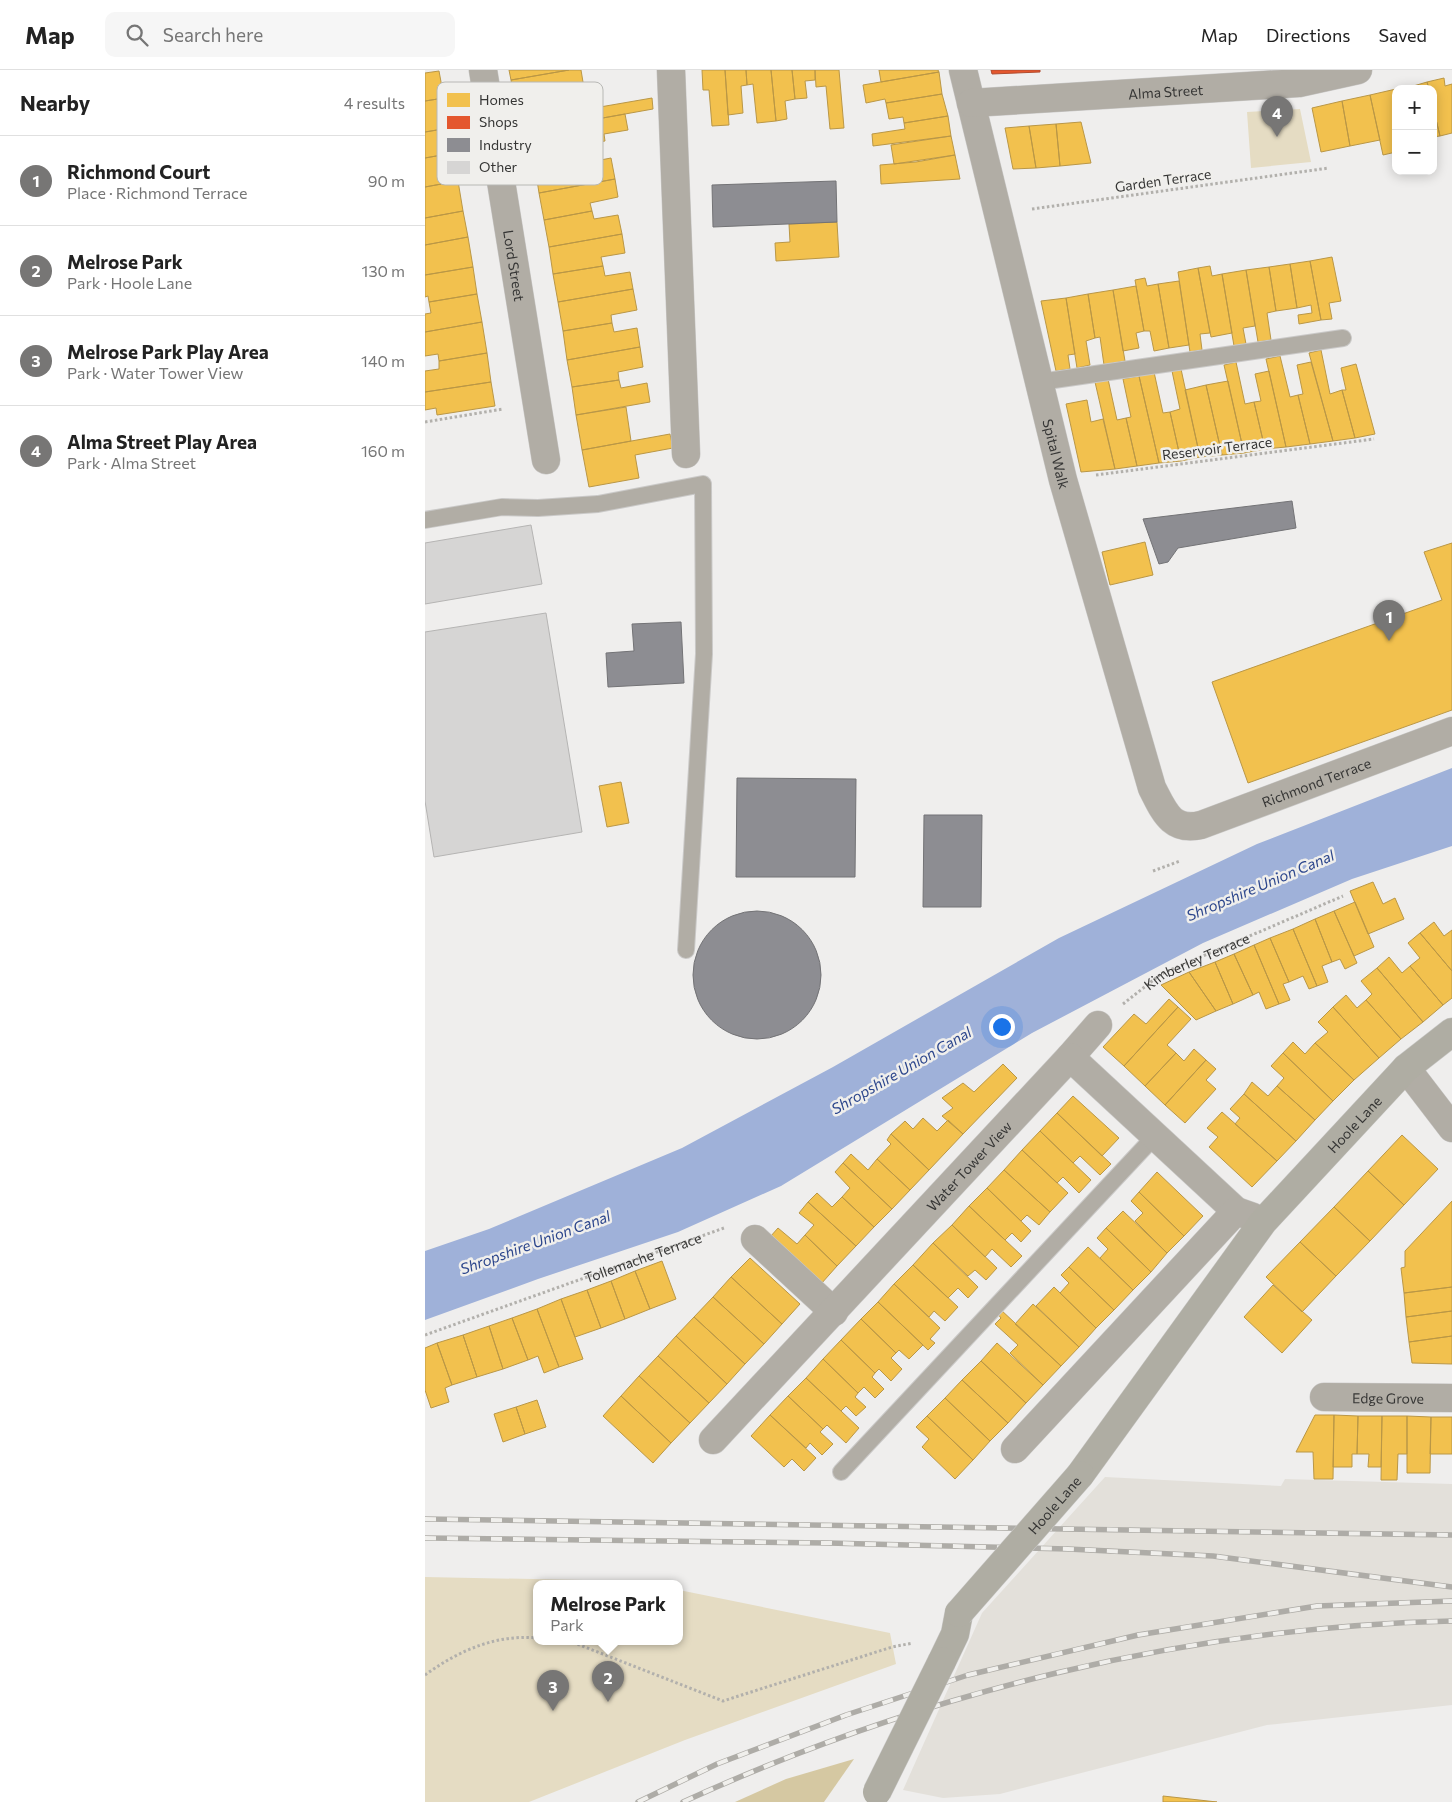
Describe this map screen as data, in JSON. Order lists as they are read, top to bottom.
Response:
{
  "streets": {
    "street": [
      "Alma Street",
      "Lord Street",
      "Spital Walk",
      "Richmond Terrace",
      "Hoole Lane",
      "Water Tower View",
      "Edge Grove"
    ],
    "path": [
      "Garden Terrace",
      "Reservoir Terrace",
      "Kimberley Terrace",
      "Tollemache Terrace"
    ]
  },
  "crossings": [
    ["Alma Street", "Spital Walk"],
    ["Garden Terrace", "Spital Walk"],
    ["Reservoir Terrace", "Spital Walk"],
    ["Spital Walk", "Richmond Terrace"]
  ],
  "water": ["Shropshire Union Canal"],
  "legend": [
    "Homes",
    "Shops",
    "Industry",
    "Other"
  ],
  "page": {
    "header": "Map",
    "search": "Search here",
    "nav": ["Map", "Directions", "Saved"],
    "heading": ["Nearby", "4 results"],
    "map_buttons": ["+", "−"],
    "pins": [
      "4",
      "1",
      "2",
      "3"
    ],
    "list": [
      {
        "mark": "1",
        "name": "Richmond Court",
        "note": "Place · Richmond Terrace",
        "value": "90 m"
      },
      {
        "mark": "2",
        "name": "Melrose Park",
        "note": "Park · Hoole Lane",
        "value": "130 m"
      },
      {
        "mark": "3",
        "name": "Melrose Park Play Area",
        "note": "Park · Water Tower View",
        "value": "140 m"
      },
      {
        "mark": "4",
        "name": "Alma Street Play Area",
        "note": "Park · Alma Street",
        "value": "160 m"
      }
    ],
    "popup": ["Melrose Park", "Park"]
  }
}
